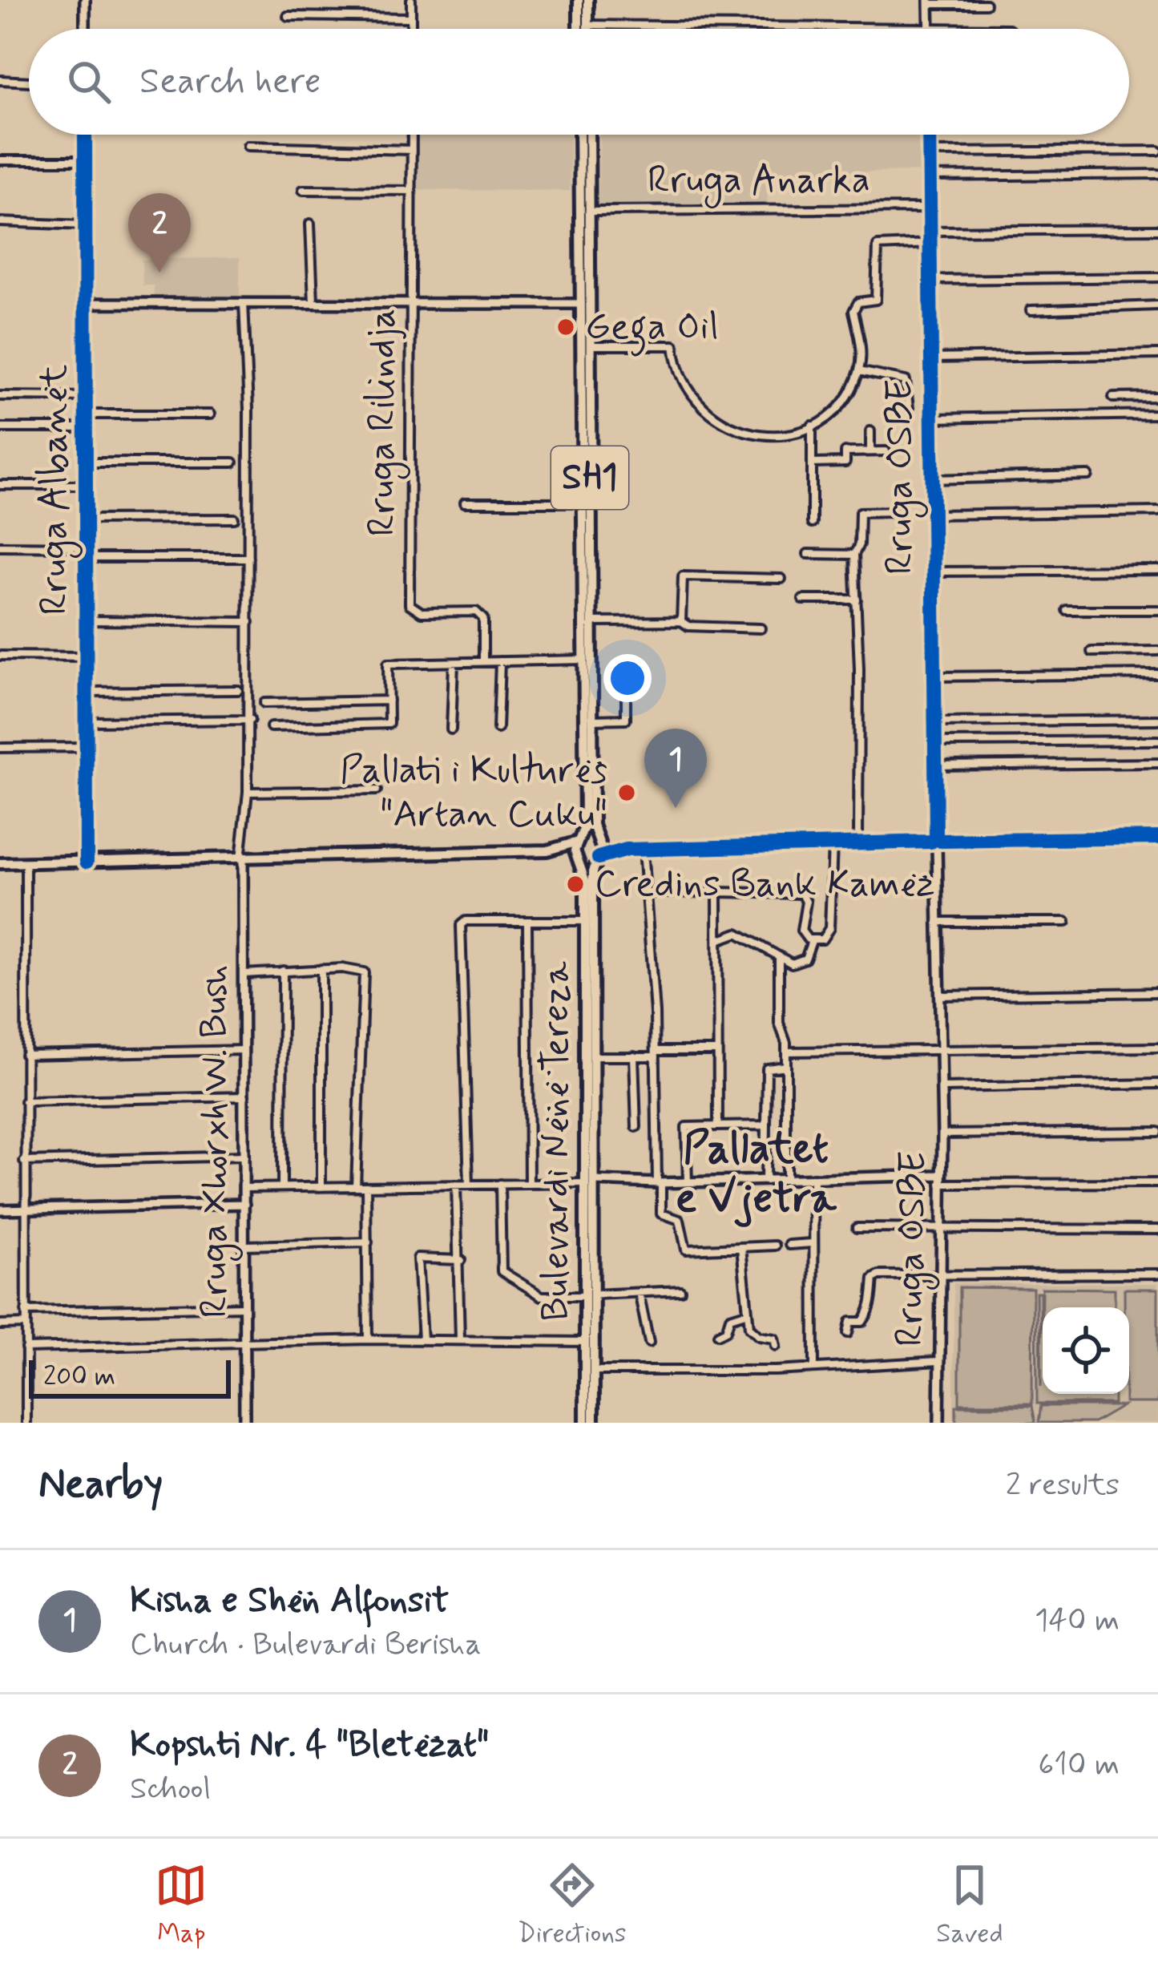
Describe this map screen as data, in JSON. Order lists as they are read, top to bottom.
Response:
{
  "streets": {
    "main road": ["SH1", "Bulevardi Nënë Tereza"],
    "street": [
      "Rruga Anarka",
      "Rruga Rilindja",
      "Rruga OSBE",
      "Rruga Albanët",
      "Rruga Xhorxh W. Bush"
    ]
  },
  "crossings": [
    ["Rruga Anarka", "Rruga OSBE"],
    ["Rruga Anarka", "Bulevardi Nënë Tereza"]
  ],
  "districts": ["Pallatet e Vjetra"],
  "places": ["Gega Oil", "Pallati i Kulturës \"Artan Cuku\"", "Credins Bank Kamëz"],
  "scale_bar": "200 m",
  "page": {
    "search": "Search here",
    "pins": ["2", "1"],
    "scale": "200 m",
    "heading": ["Nearby", "2 results"],
    "list": [
      {
        "mark": "1",
        "name": "Kisha e Shën Alfonsit",
        "note": "Church · Bulevardi Berisha",
        "value": "140 m"
      },
      {
        "mark": "2",
        "name": "Kopshti Nr. 4 \"Bletëzat\"",
        "note": "School",
        "value": "610 m"
      }
    ],
    "nav": ["Map", "Directions", "Saved"]
  }
}
